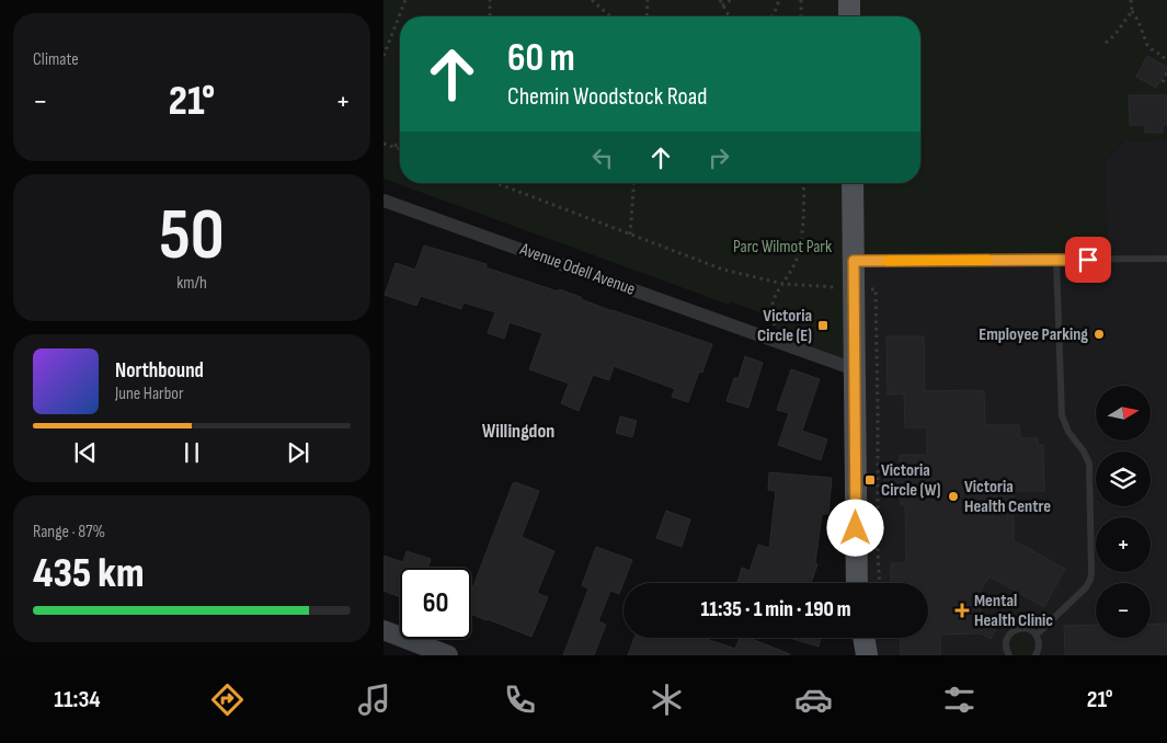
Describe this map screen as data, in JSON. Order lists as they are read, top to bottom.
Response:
{
  "streets": {
    "street": ["Avenue Odell Avenue"]
  },
  "districts": ["Willingdon"],
  "parks": ["Parc Wilmot Park"],
  "places": {
    "transit": ["Victoria Circle (E)", "Victoria Circle (W)"],
    "other": ["Employee Parking", "Victoria Health Centre"],
    "health": ["Mental Health Clinic"]
  },
  "north": "right",
  "page": {
    "tile": [
      "Climate",
      ["50", "km/h"],
      ["Range · 87%", "435 km"]
    ],
    "turn": ["60 m", "Chemin Woodstock Road"],
    "heat": ["−", "21°", "+"],
    "song": ["Northbound", "June Harbor"],
    "map_buttons": ["+", "−"],
    "limit": "60",
    "trip": "11:35 · 1 min · 190 m",
    "tabs": ["11:34", "21°"]
  }
}
